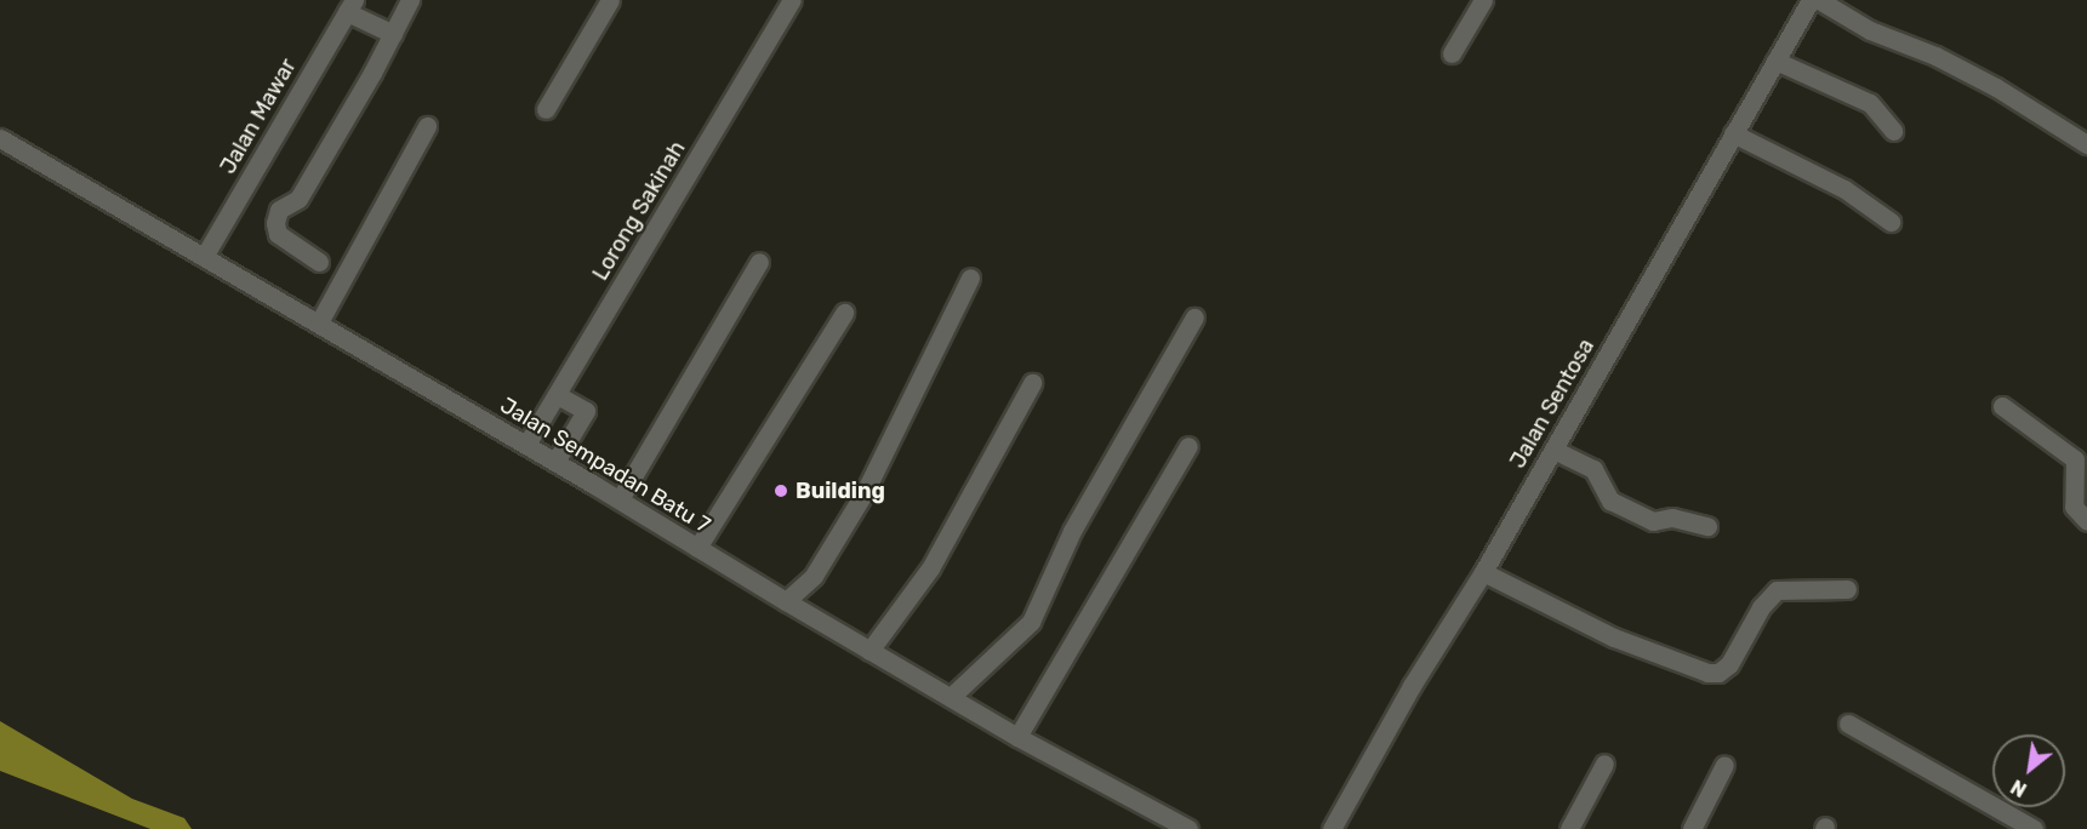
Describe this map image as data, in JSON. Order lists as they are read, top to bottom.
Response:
{
  "streets": {
    "street": [
      "Jalan Mawar",
      "Lorong Sakinah",
      "Jalan Sentosa",
      "Jalan Sempadan Batu 7"
    ]
  },
  "crossings": [
    ["Jalan Mawar", "Jalan Sempadan Batu 7"],
    ["Lorong Sakinah", "Jalan Sempadan Batu 7"]
  ],
  "places": ["Building"],
  "north": "bottom left"
}
